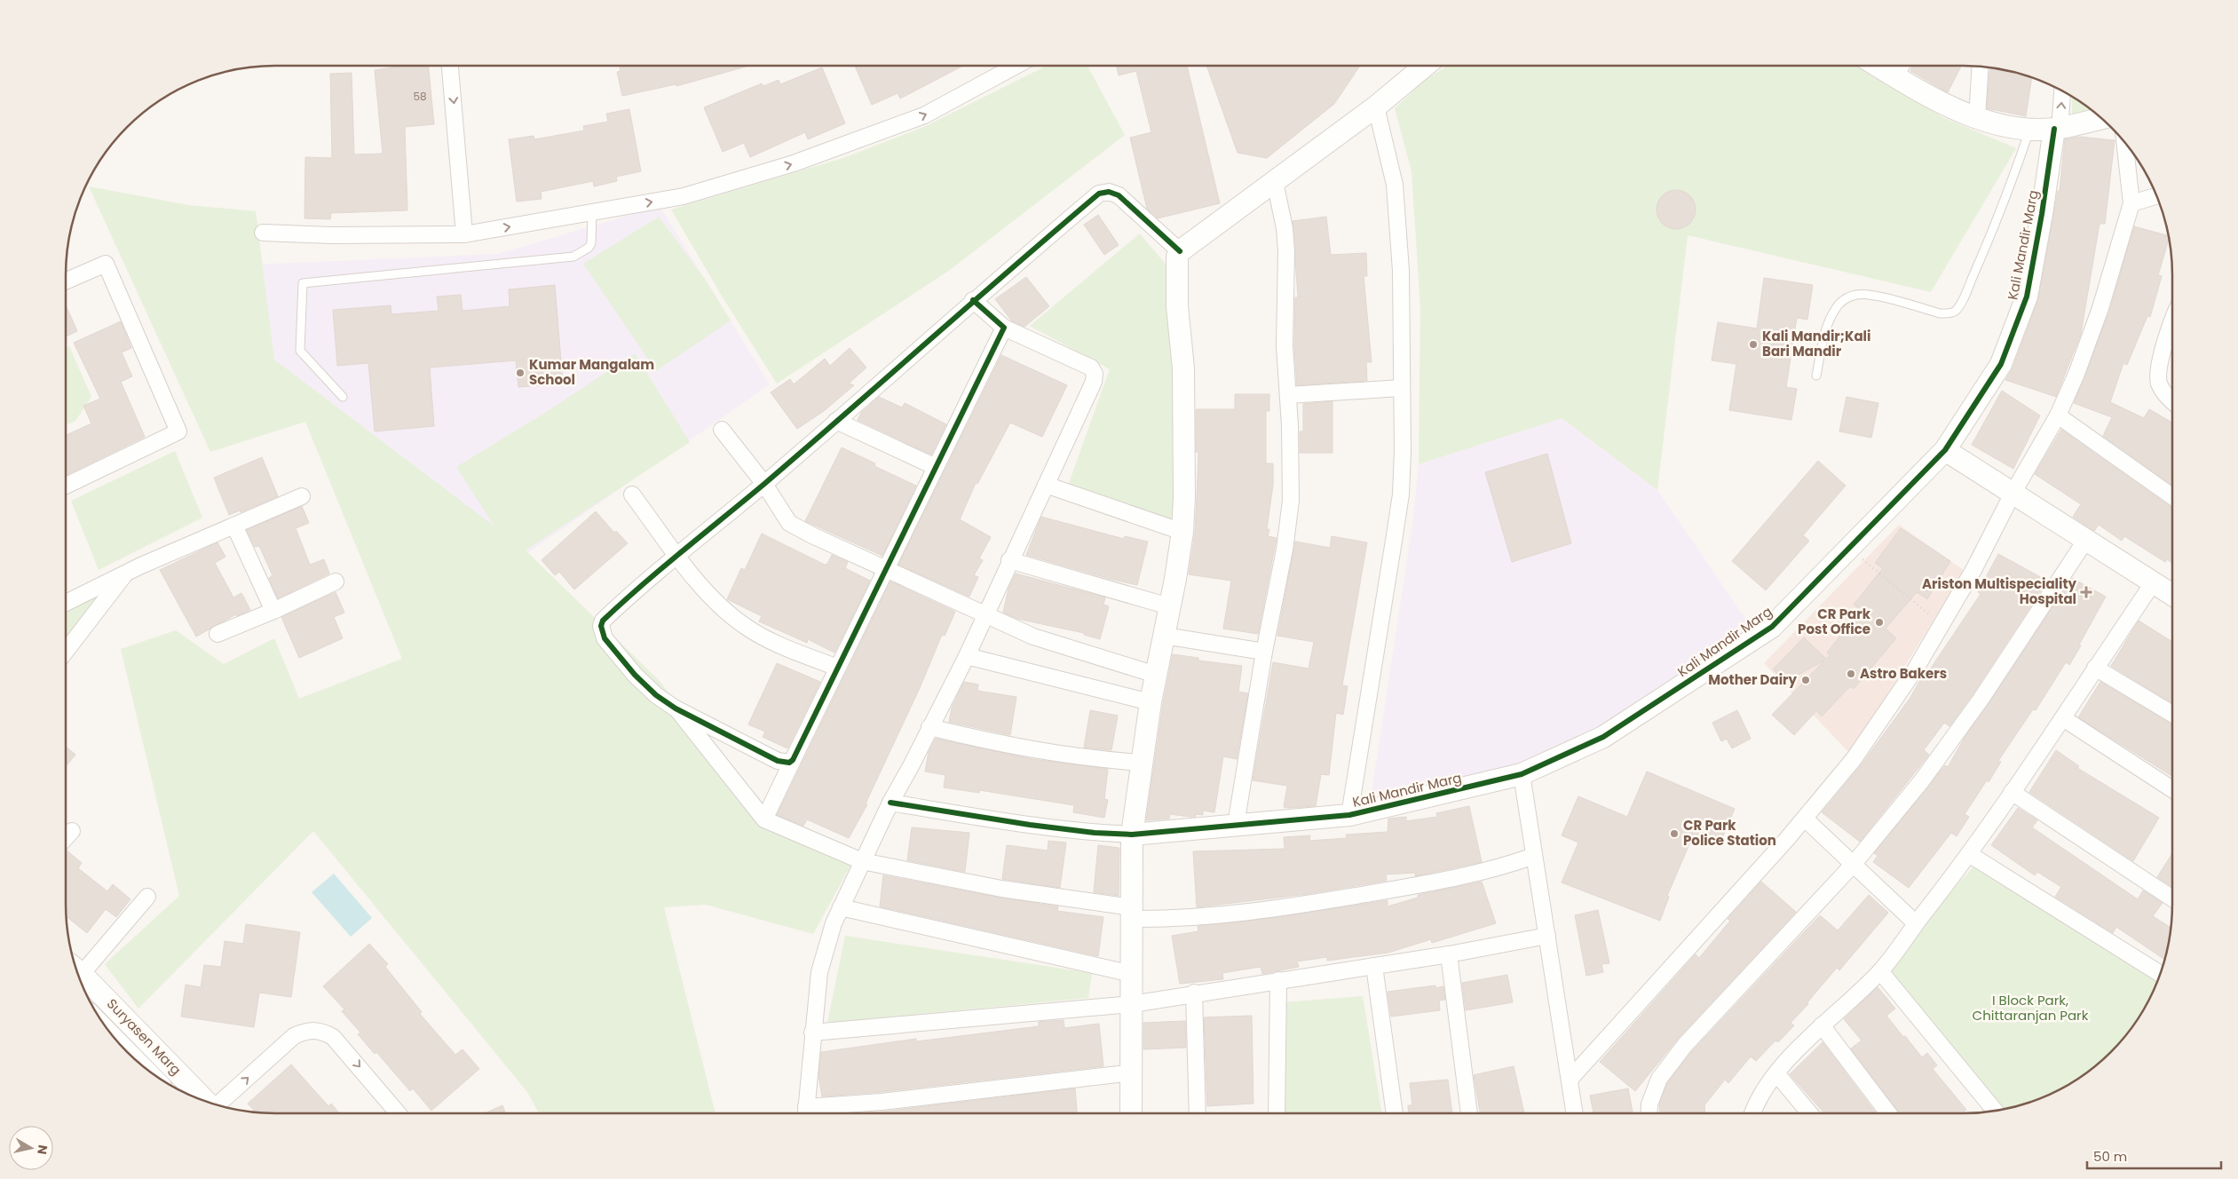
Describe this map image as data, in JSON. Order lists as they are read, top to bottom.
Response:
{
  "streets": {
    "street": ["Kali Mandir Marg", "Suryasen Marg"]
  },
  "parks": ["I Block Park, Chittaranjan Park"],
  "places": {
    "other": [
      "Kali Mandir;Kali Bari Mandir",
      "Kumar Mangalam School",
      "CR Park Post Office",
      "Astro Bakers",
      "Mother Dairy",
      "CR Park Police Station"
    ],
    "health": ["Ariston Multispeciality Hospital"]
  },
  "house_numbers": ["58"],
  "scale_bar": "50 m",
  "north": "right"
}
